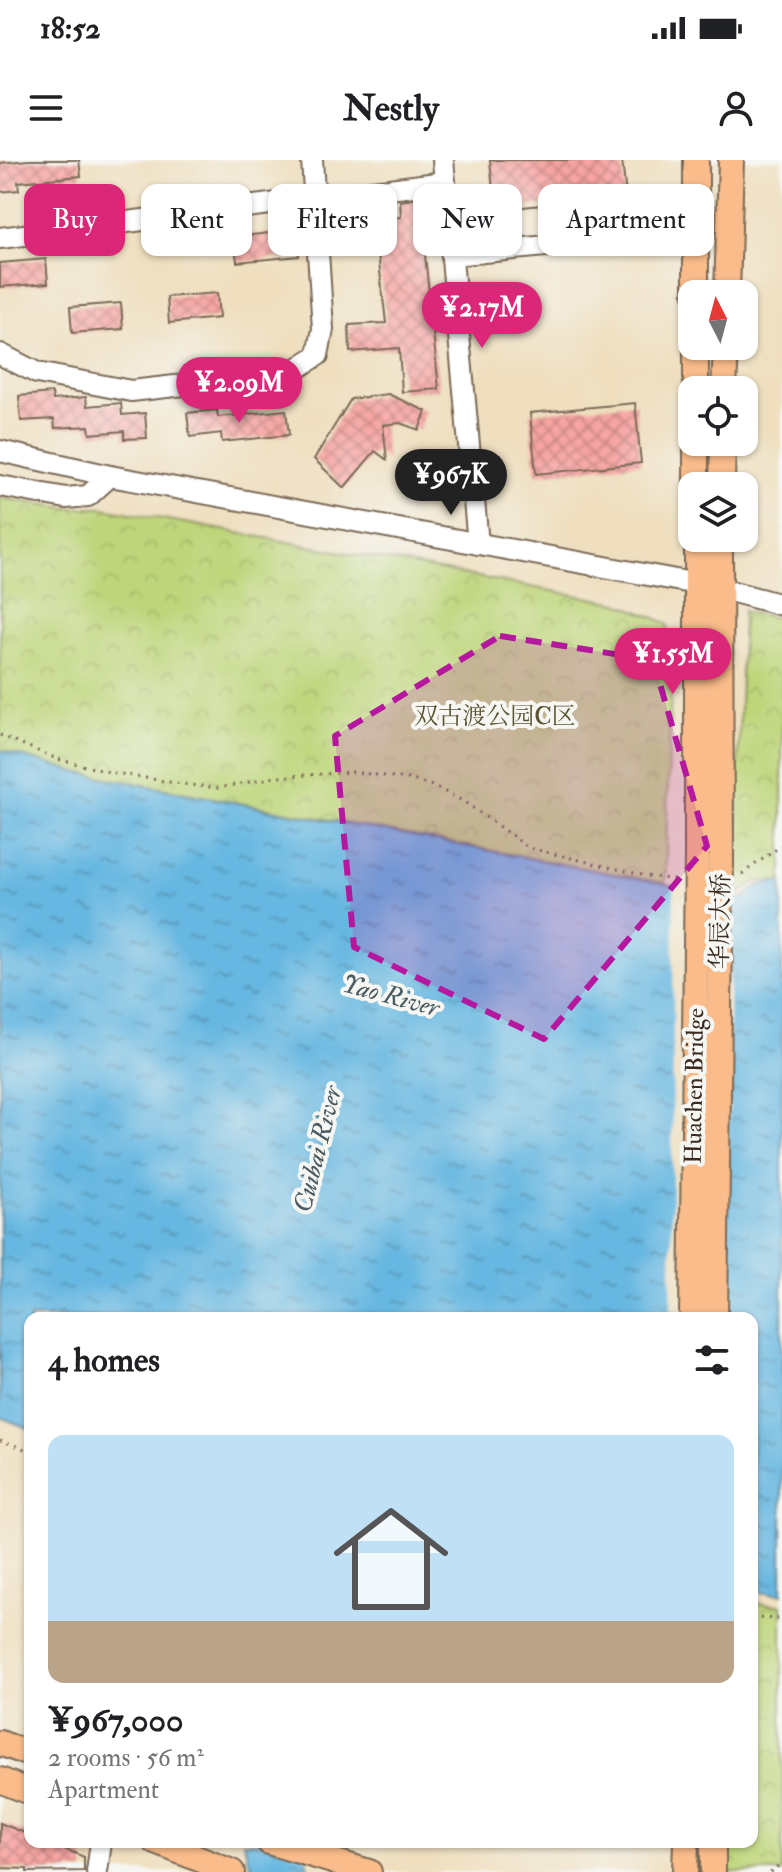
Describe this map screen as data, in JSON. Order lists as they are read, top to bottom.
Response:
{
  "streets": {
    "main road": ["华辰大桥", "Huachen Bridge"]
  },
  "crossings": [
    ["华辰大桥", "Huachen Bridge"]
  ],
  "water": ["Yao River", "Cuibai River"],
  "parks": ["双古渡公园C区"],
  "north": "top",
  "page": {
    "status": "18:52",
    "header": "Nestly",
    "chip": [
      "Buy",
      "Rent",
      "Filters",
      "New",
      "Apartment"
    ],
    "price": [
      "¥2.17M",
      "¥2.09M",
      "¥967K",
      "¥1.55M"
    ],
    "heading": "4 homes",
    "list": [
      {
        "name": "¥967,000",
        "note": "2 rooms · 56 m² · Apartment"
      }
    ]
  }
}
